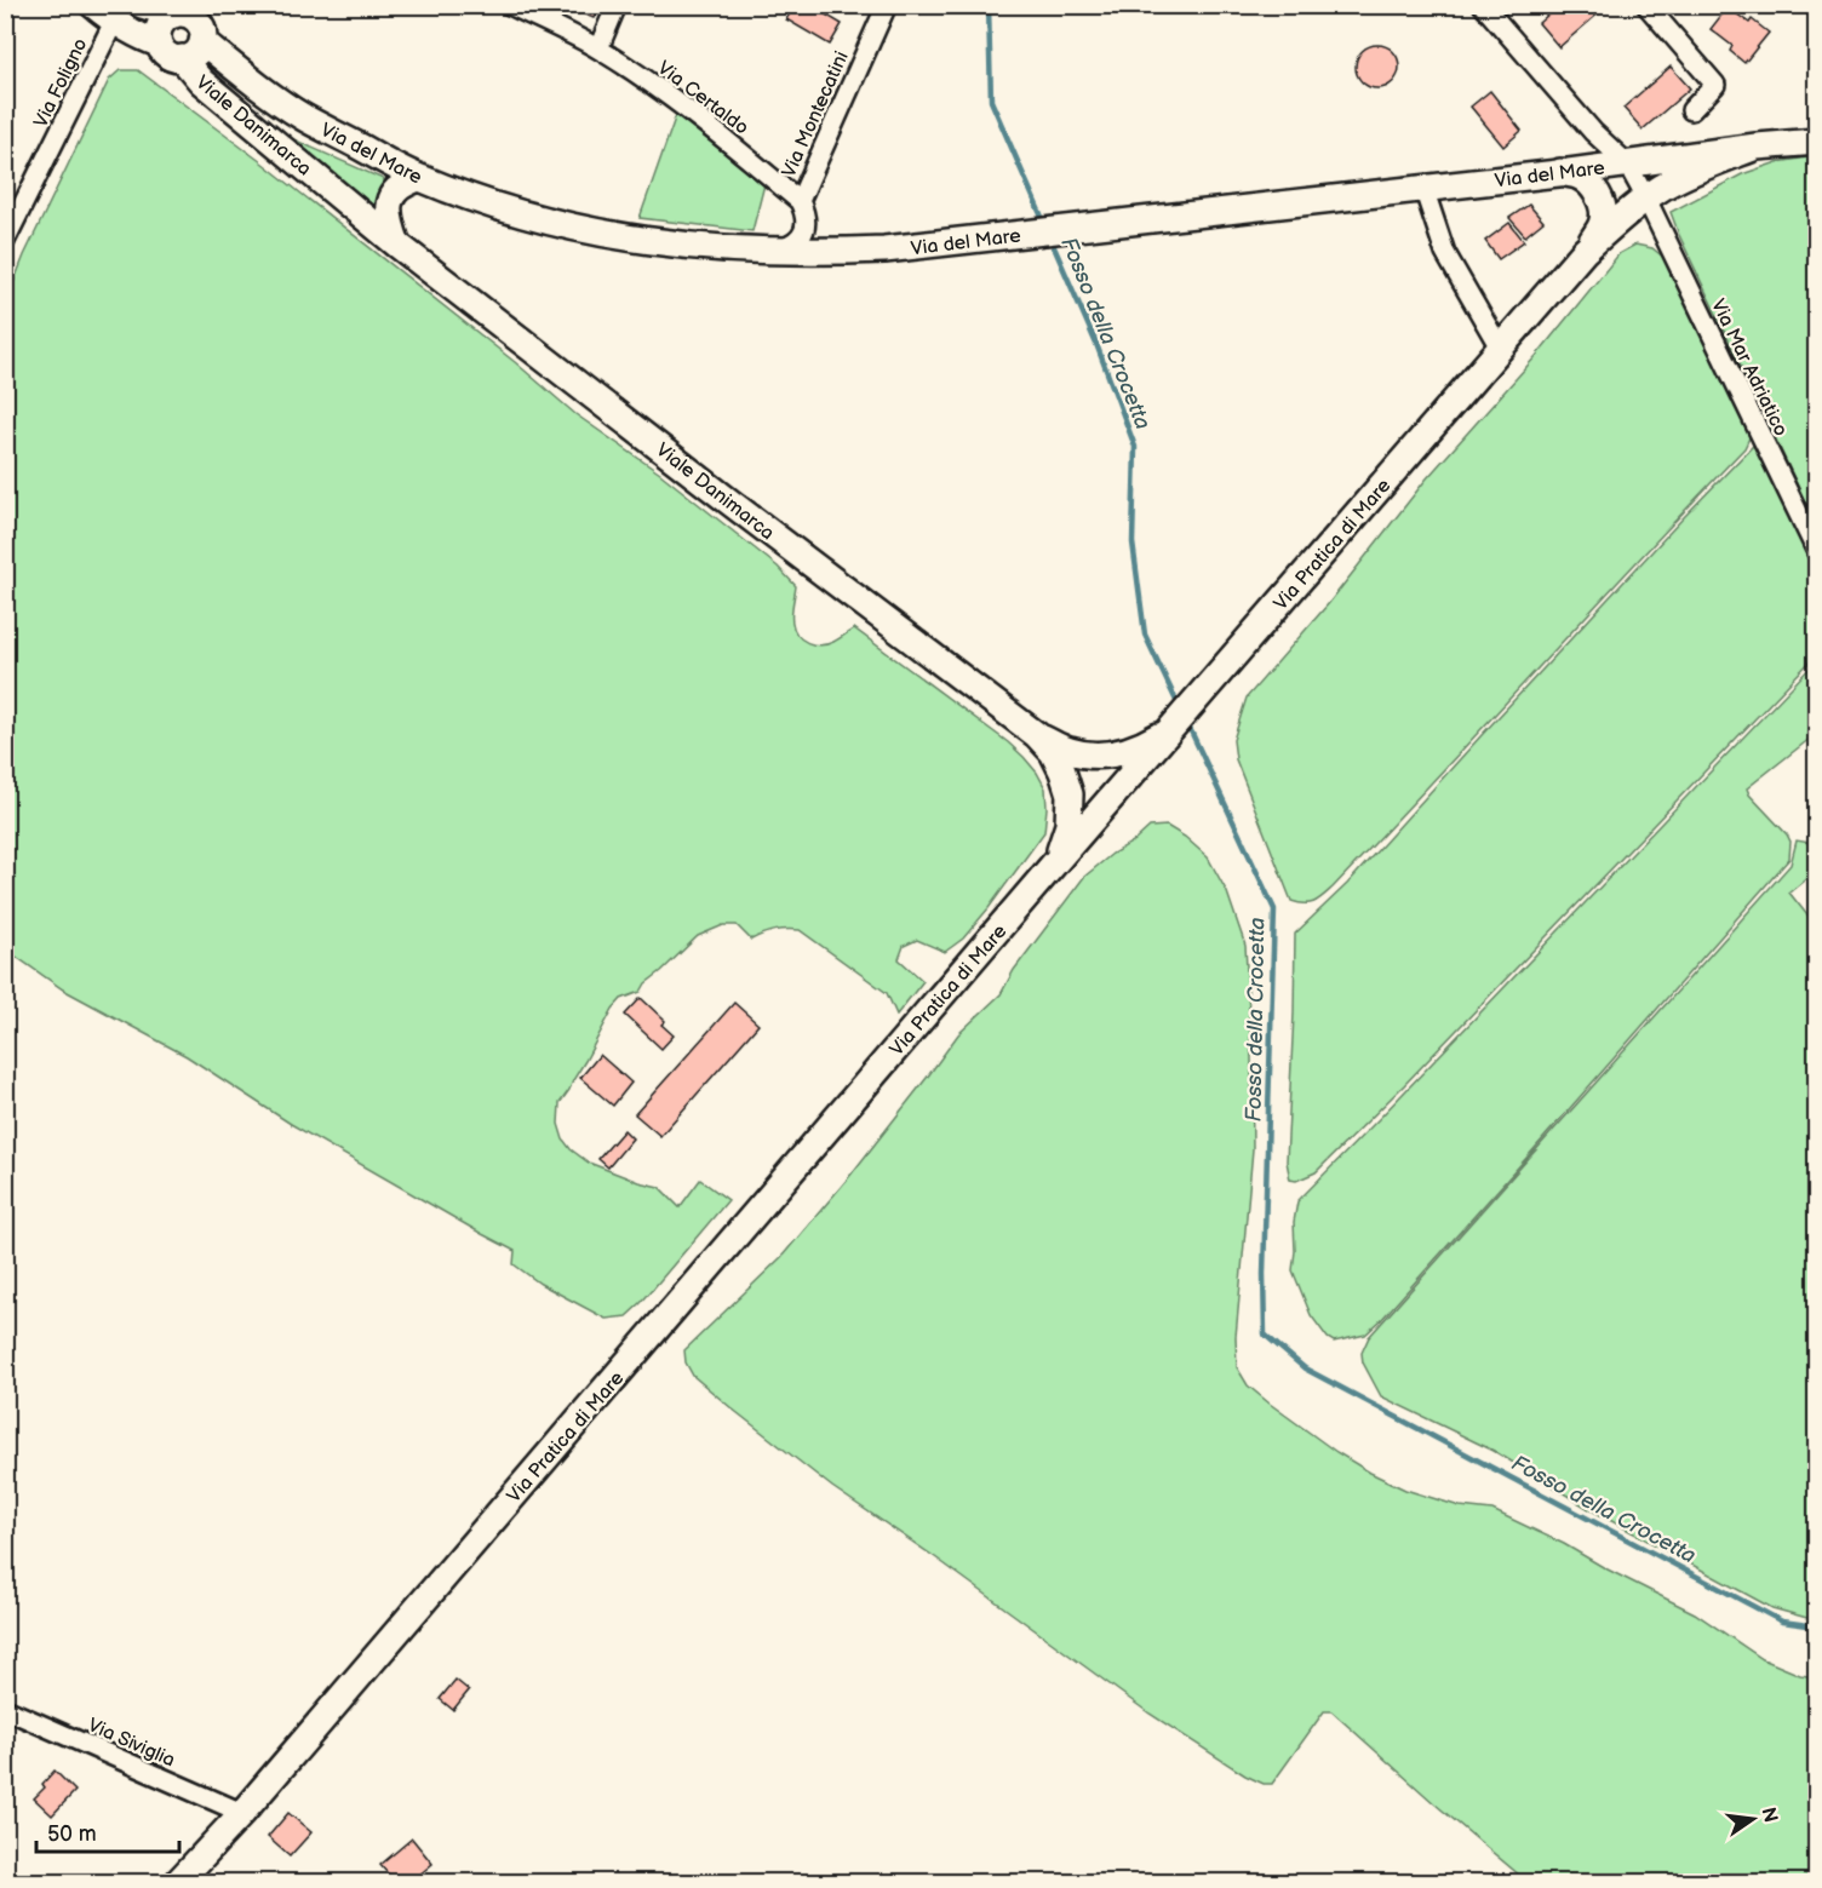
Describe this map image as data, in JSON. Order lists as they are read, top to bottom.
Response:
{
  "streets": {
    "main road": ["Viale Danimarca", "Via del Mare", "Via Pratica di Mare"],
    "street": [
      "Via Foligno",
      "Via Certaldo",
      "Via Montecatini",
      "Via Mar Adriatico",
      "Via Siviglia"
    ]
  },
  "crossings": [
    ["Via Certaldo", "Via Montecatini"],
    ["Viale Danimarca", "Via del Mare"],
    ["Viale Danimarca", "Via Pratica di Mare"],
    ["Via del Mare", "Via Mar Adriatico"],
    ["Via del Mare", "Via Pratica di Mare"],
    ["Via Mar Adriatico", "Via Pratica di Mare"],
    ["Via Pratica di Mare", "Via Siviglia"]
  ],
  "water": ["Fosso della Crocetta"],
  "scale_bar": "50 m",
  "north": "right"
}
